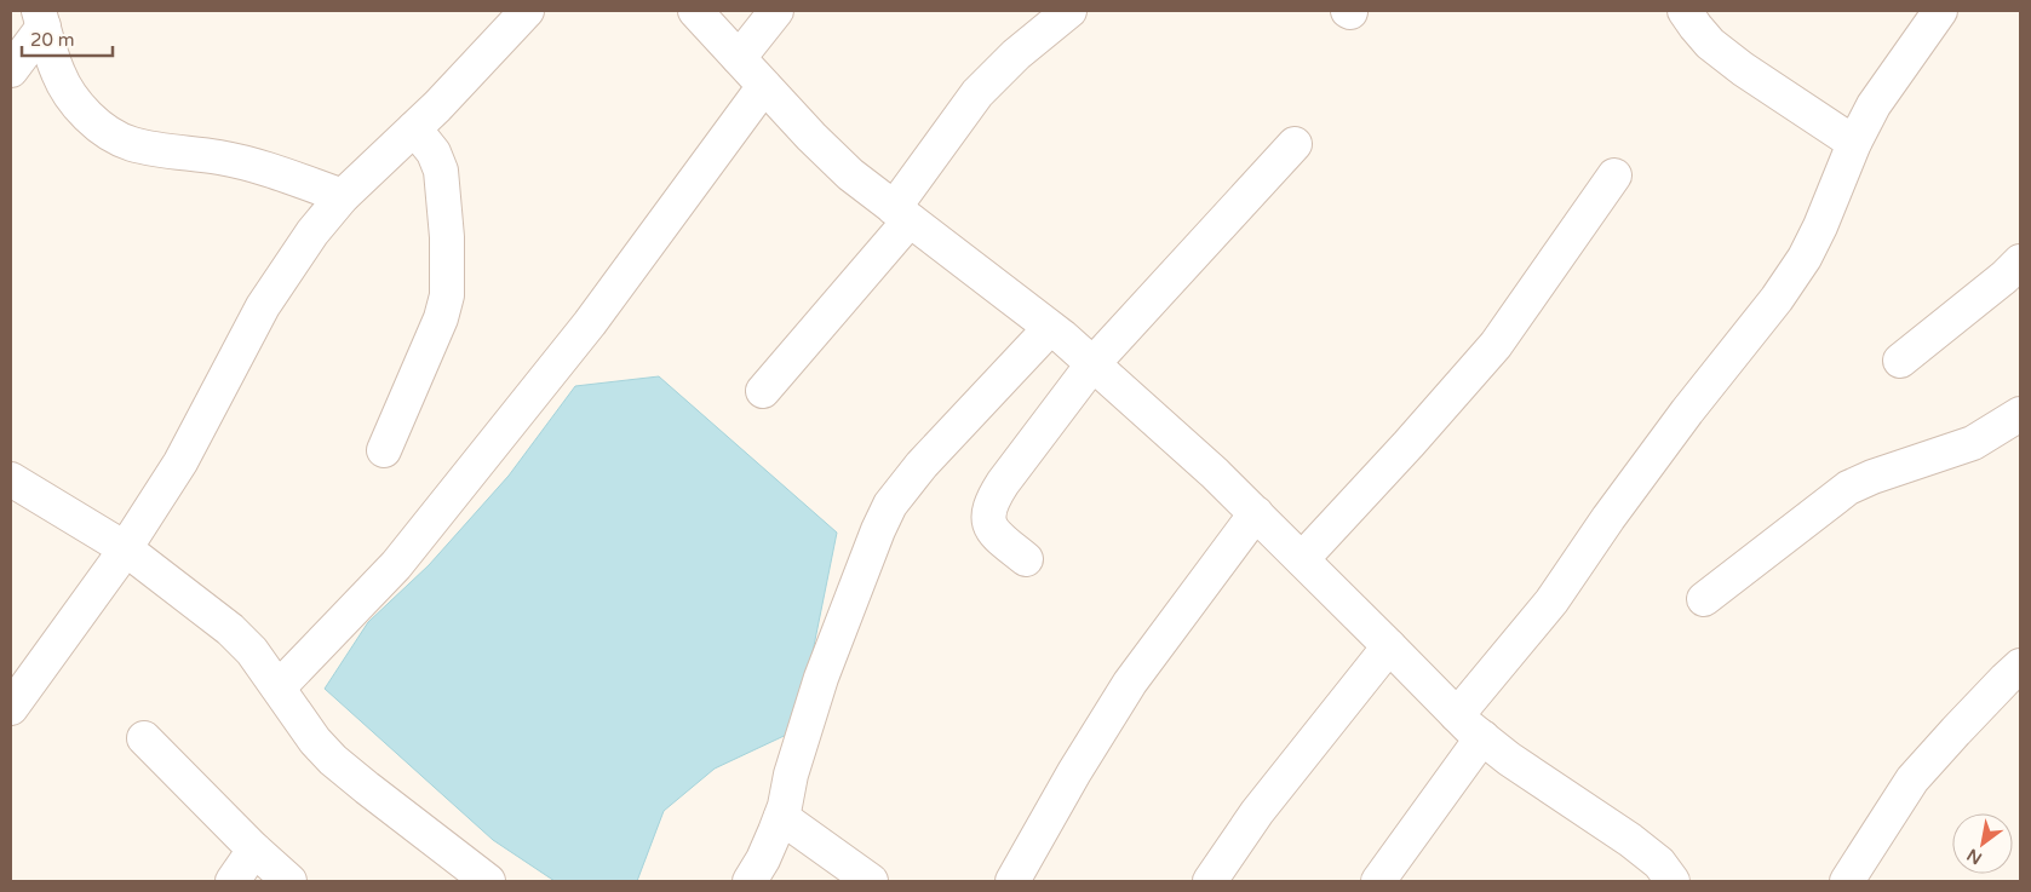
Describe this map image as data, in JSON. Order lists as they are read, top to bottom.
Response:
{
  "scale_bar": "20 m",
  "north": "bottom left"
}
